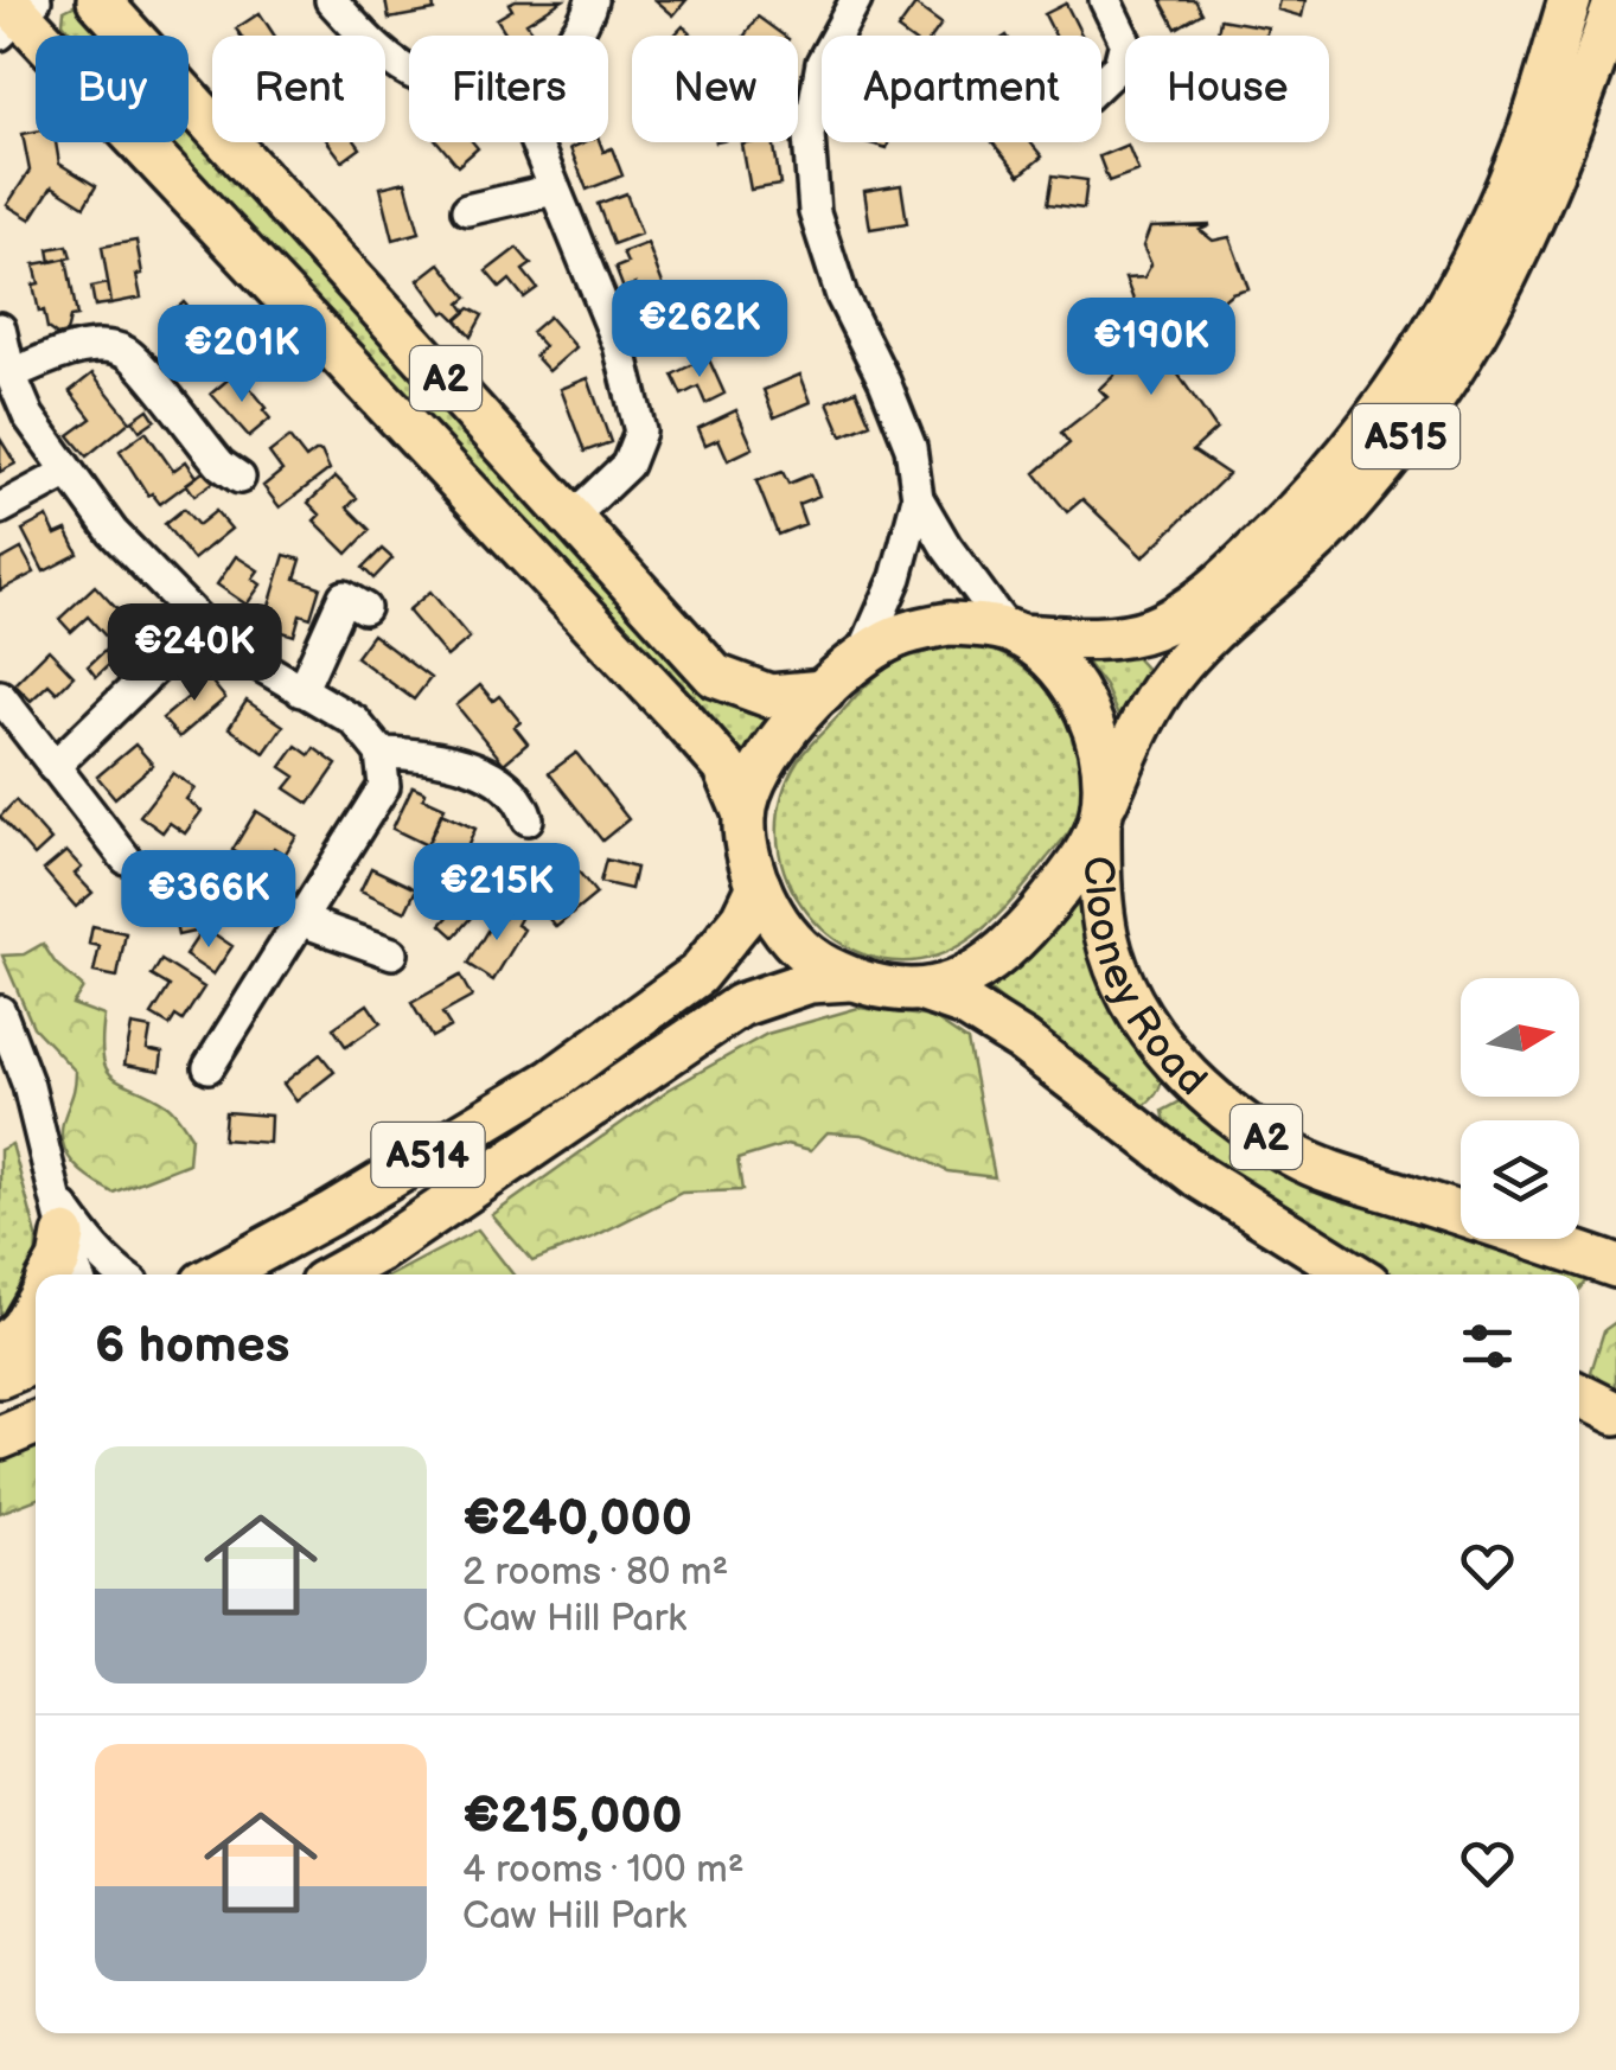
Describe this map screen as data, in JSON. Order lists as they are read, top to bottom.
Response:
{
  "streets": {
    "highway": [
      "A2",
      "A515",
      "Clooney Road",
      "A514"
    ]
  },
  "crossings": [
    ["A2", "A515"],
    ["A2", "Clooney Road"],
    ["A2", "A514"],
    ["A515", "Clooney Road"],
    ["A515", "A514"],
    ["Clooney Road", "A514"]
  ],
  "north": "right",
  "page": {
    "chip": [
      "Buy",
      "Rent",
      "Filters",
      "New",
      "Apartment",
      "House"
    ],
    "price": [
      "€262K",
      "€190K",
      "€201K",
      "€240K",
      "€215K",
      "€366K"
    ],
    "heading": "6 homes",
    "list": [
      {
        "name": "€240,000",
        "note": "2 rooms · 80 m² · Caw Hill Park"
      },
      {
        "name": "€215,000",
        "note": "4 rooms · 100 m² · Caw Hill Park"
      }
    ]
  }
}
